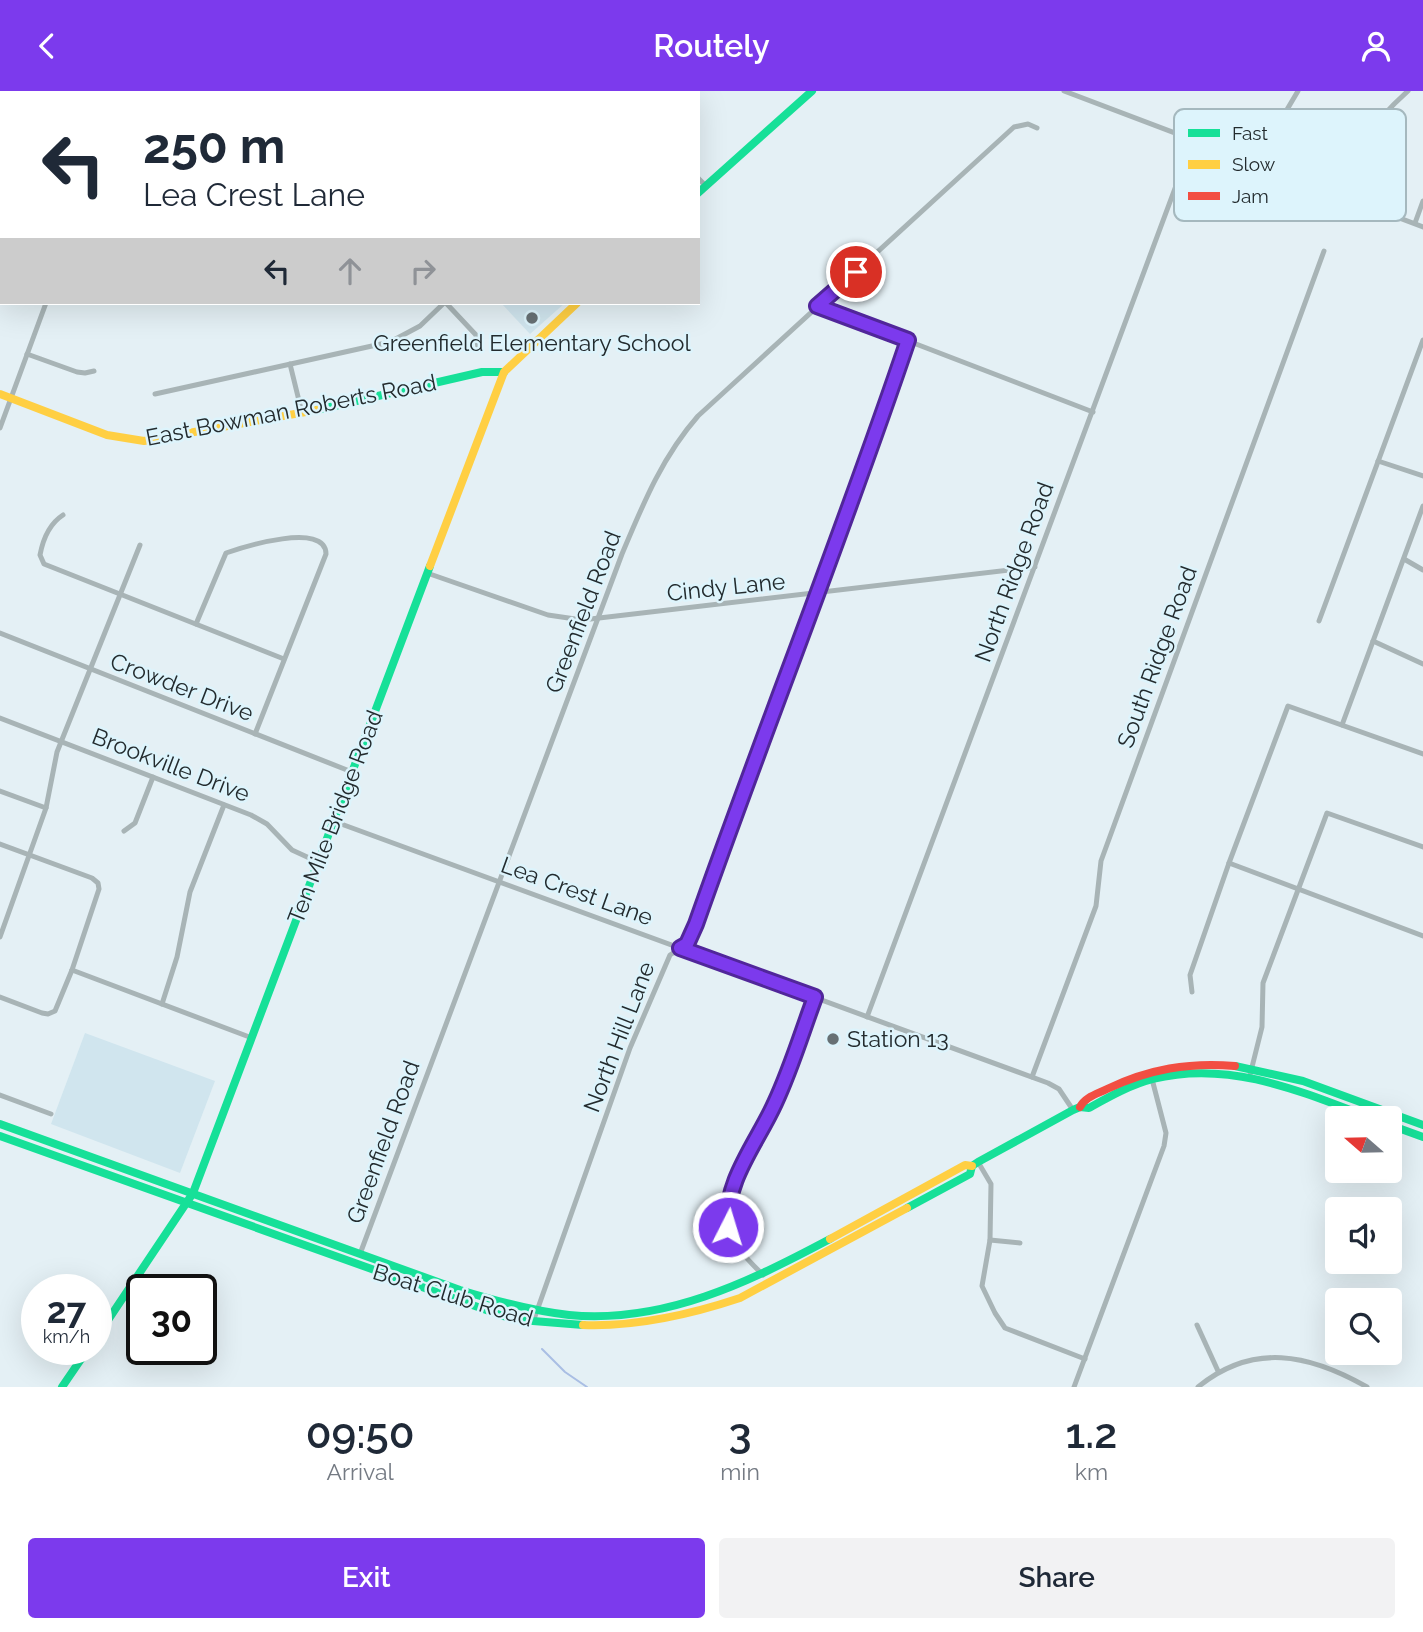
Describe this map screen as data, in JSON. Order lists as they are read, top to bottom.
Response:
{
  "streets": {
    "main road": ["East Bowman Roberts Road", "Ten Mile Bridge Road", "Boat Club Road"],
    "street": [
      "North Ridge Road",
      "Cindy Lane",
      "Greenfield Road",
      "South Ridge Road",
      "Crowder Drive",
      "Brookville Drive",
      "Lea Crest Lane",
      "North Hill Lane"
    ]
  },
  "crossings": [
    ["East Bowman Roberts Road", "Ten Mile Bridge Road"],
    ["North Ridge Road", "Cindy Lane"],
    ["North Ridge Road", "Lea Crest Lane"],
    ["Cindy Lane", "Greenfield Road"],
    ["Cindy Lane", "Ten Mile Bridge Road"],
    ["Cindy Lane", "North Hill Lane"],
    ["Greenfield Road", "Lea Crest Lane"],
    ["Greenfield Road", "Boat Club Road"],
    ["South Ridge Road", "Lea Crest Lane"],
    ["Crowder Drive", "Ten Mile Bridge Road"],
    ["Brookville Drive", "Ten Mile Bridge Road"],
    ["Ten Mile Bridge Road", "Lea Crest Lane"],
    ["Ten Mile Bridge Road", "Boat Club Road"],
    ["Lea Crest Lane", "North Hill Lane"],
    ["Lea Crest Lane", "Boat Club Road"],
    ["North Hill Lane", "Boat Club Road"]
  ],
  "places": ["Greenfield Elementary School", "Station 13"],
  "legend": ["Fast", "Slow", "Jam"],
  "north": "left",
  "page": {
    "header": "Routely",
    "turn": ["250 m", "Lea Crest Lane"],
    "speed": "27 km/h",
    "limit": "30",
    "eta": [
      "09:50",
      "Arrival",
      "3",
      "min",
      "1.2",
      "km"
    ],
    "buttons": ["Exit", "Share"]
  }
}
